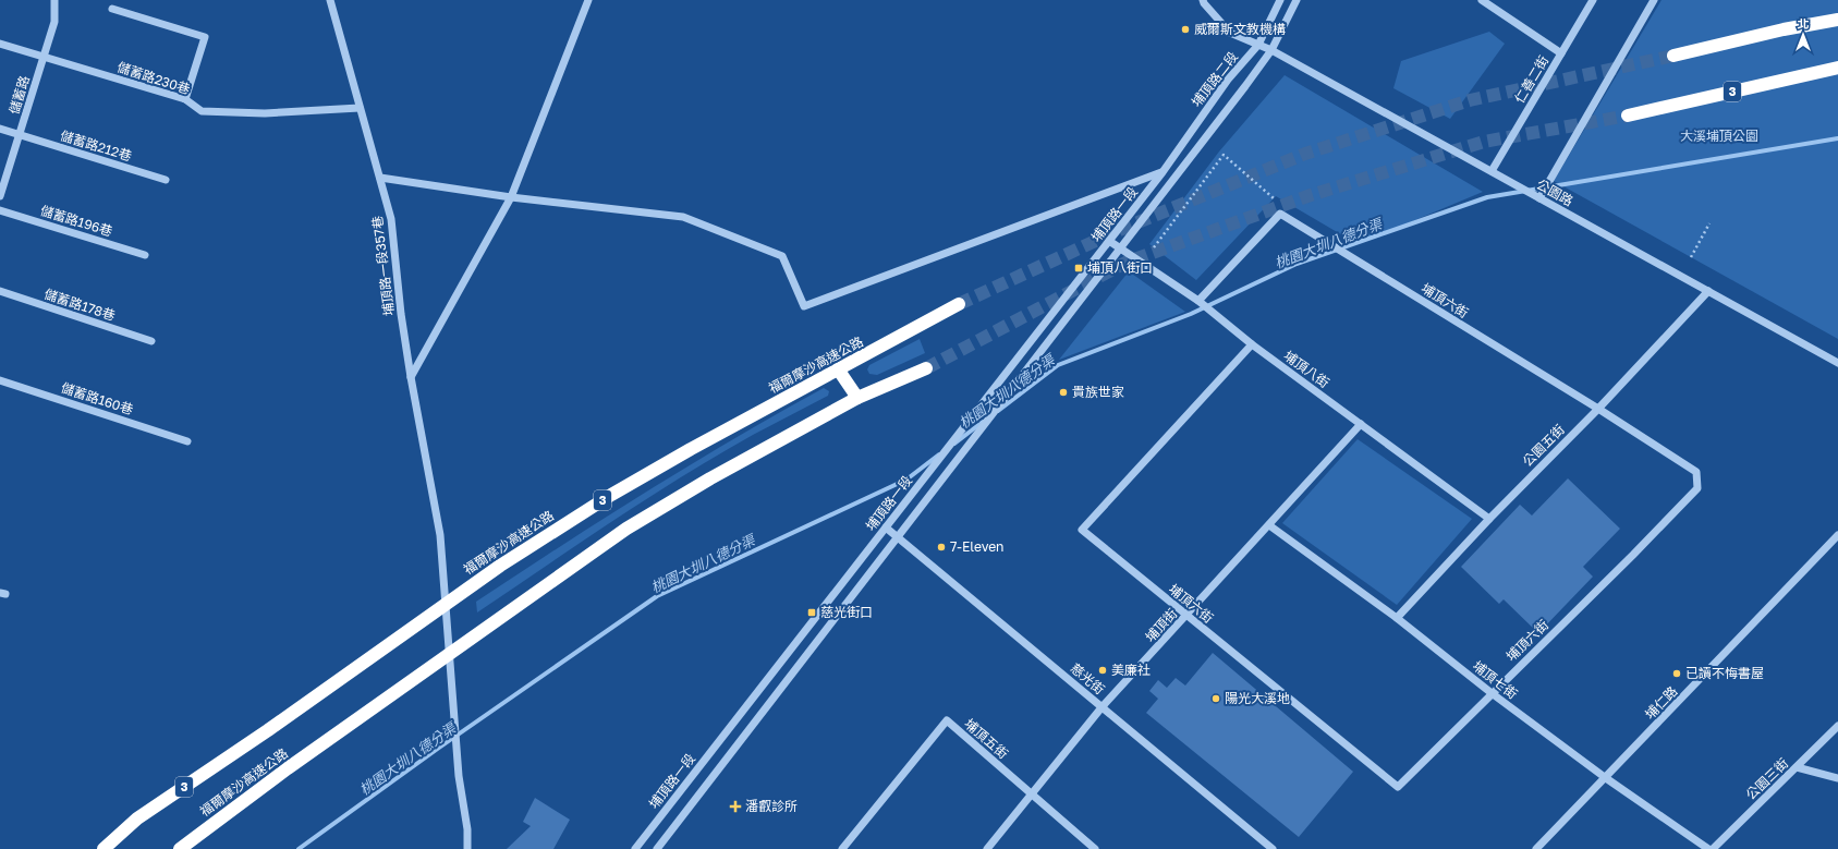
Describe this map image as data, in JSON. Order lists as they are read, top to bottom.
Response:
{
  "streets": {
    "highway": ["3", "福爾摩沙高速公路"],
    "street": [
      "儲蓄路230巷",
      "埔頂路二段",
      "仁善二街",
      "儲蓄路",
      "儲蓄路212巷",
      "公園路",
      "埔頂路一段",
      "儲蓄路196巷",
      "埔頂路一段357巷",
      "埔頂六街",
      "儲蓄路178巷",
      "埔頂八街",
      "儲蓄路160巷",
      "公園五街",
      "埔頂街",
      "慈光街",
      "埔頂七街",
      "埔仁路",
      "埔頂五街",
      "公園三街"
    ]
  },
  "crossings": [
    ["儲蓄路230巷", "儲蓄路"],
    ["儲蓄路230巷", "埔頂路一段357巷"],
    ["埔頂路二段", "公園路"],
    ["埔頂路二段", "埔頂路一段"],
    ["仁善二街", "公園路"],
    ["儲蓄路", "儲蓄路212巷"],
    ["公園路", "埔頂路一段"],
    ["公園路", "公園五街"],
    ["埔頂路一段", "埔頂八街"],
    ["埔頂路一段", "慈光街"],
    ["埔頂六街", "埔頂八街"],
    ["埔頂六街", "公園五街"],
    ["埔頂六街", "埔頂街"],
    ["埔頂六街", "埔頂七街"],
    ["埔頂八街", "公園五街"],
    ["埔頂八街", "埔頂街"],
    ["公園五街", "埔頂七街"],
    ["埔頂街", "慈光街"],
    ["埔頂街", "埔頂七街"],
    ["埔頂街", "埔頂五街"],
    ["埔頂七街", "埔仁路"]
  ],
  "water": ["桃園大圳八德分渠"],
  "parks": ["大溪埔頂公園"],
  "places": {
    "other": [
      "威爾斯文教機構",
      "貴族世家",
      "7-Eleven",
      "美廉社",
      "已讀不悔書屋",
      "陽光大溪地"
    ],
    "transit": ["埔頂八街口", "慈光街口"],
    "health": ["潘叡診所"]
  },
  "north": "top"
}
